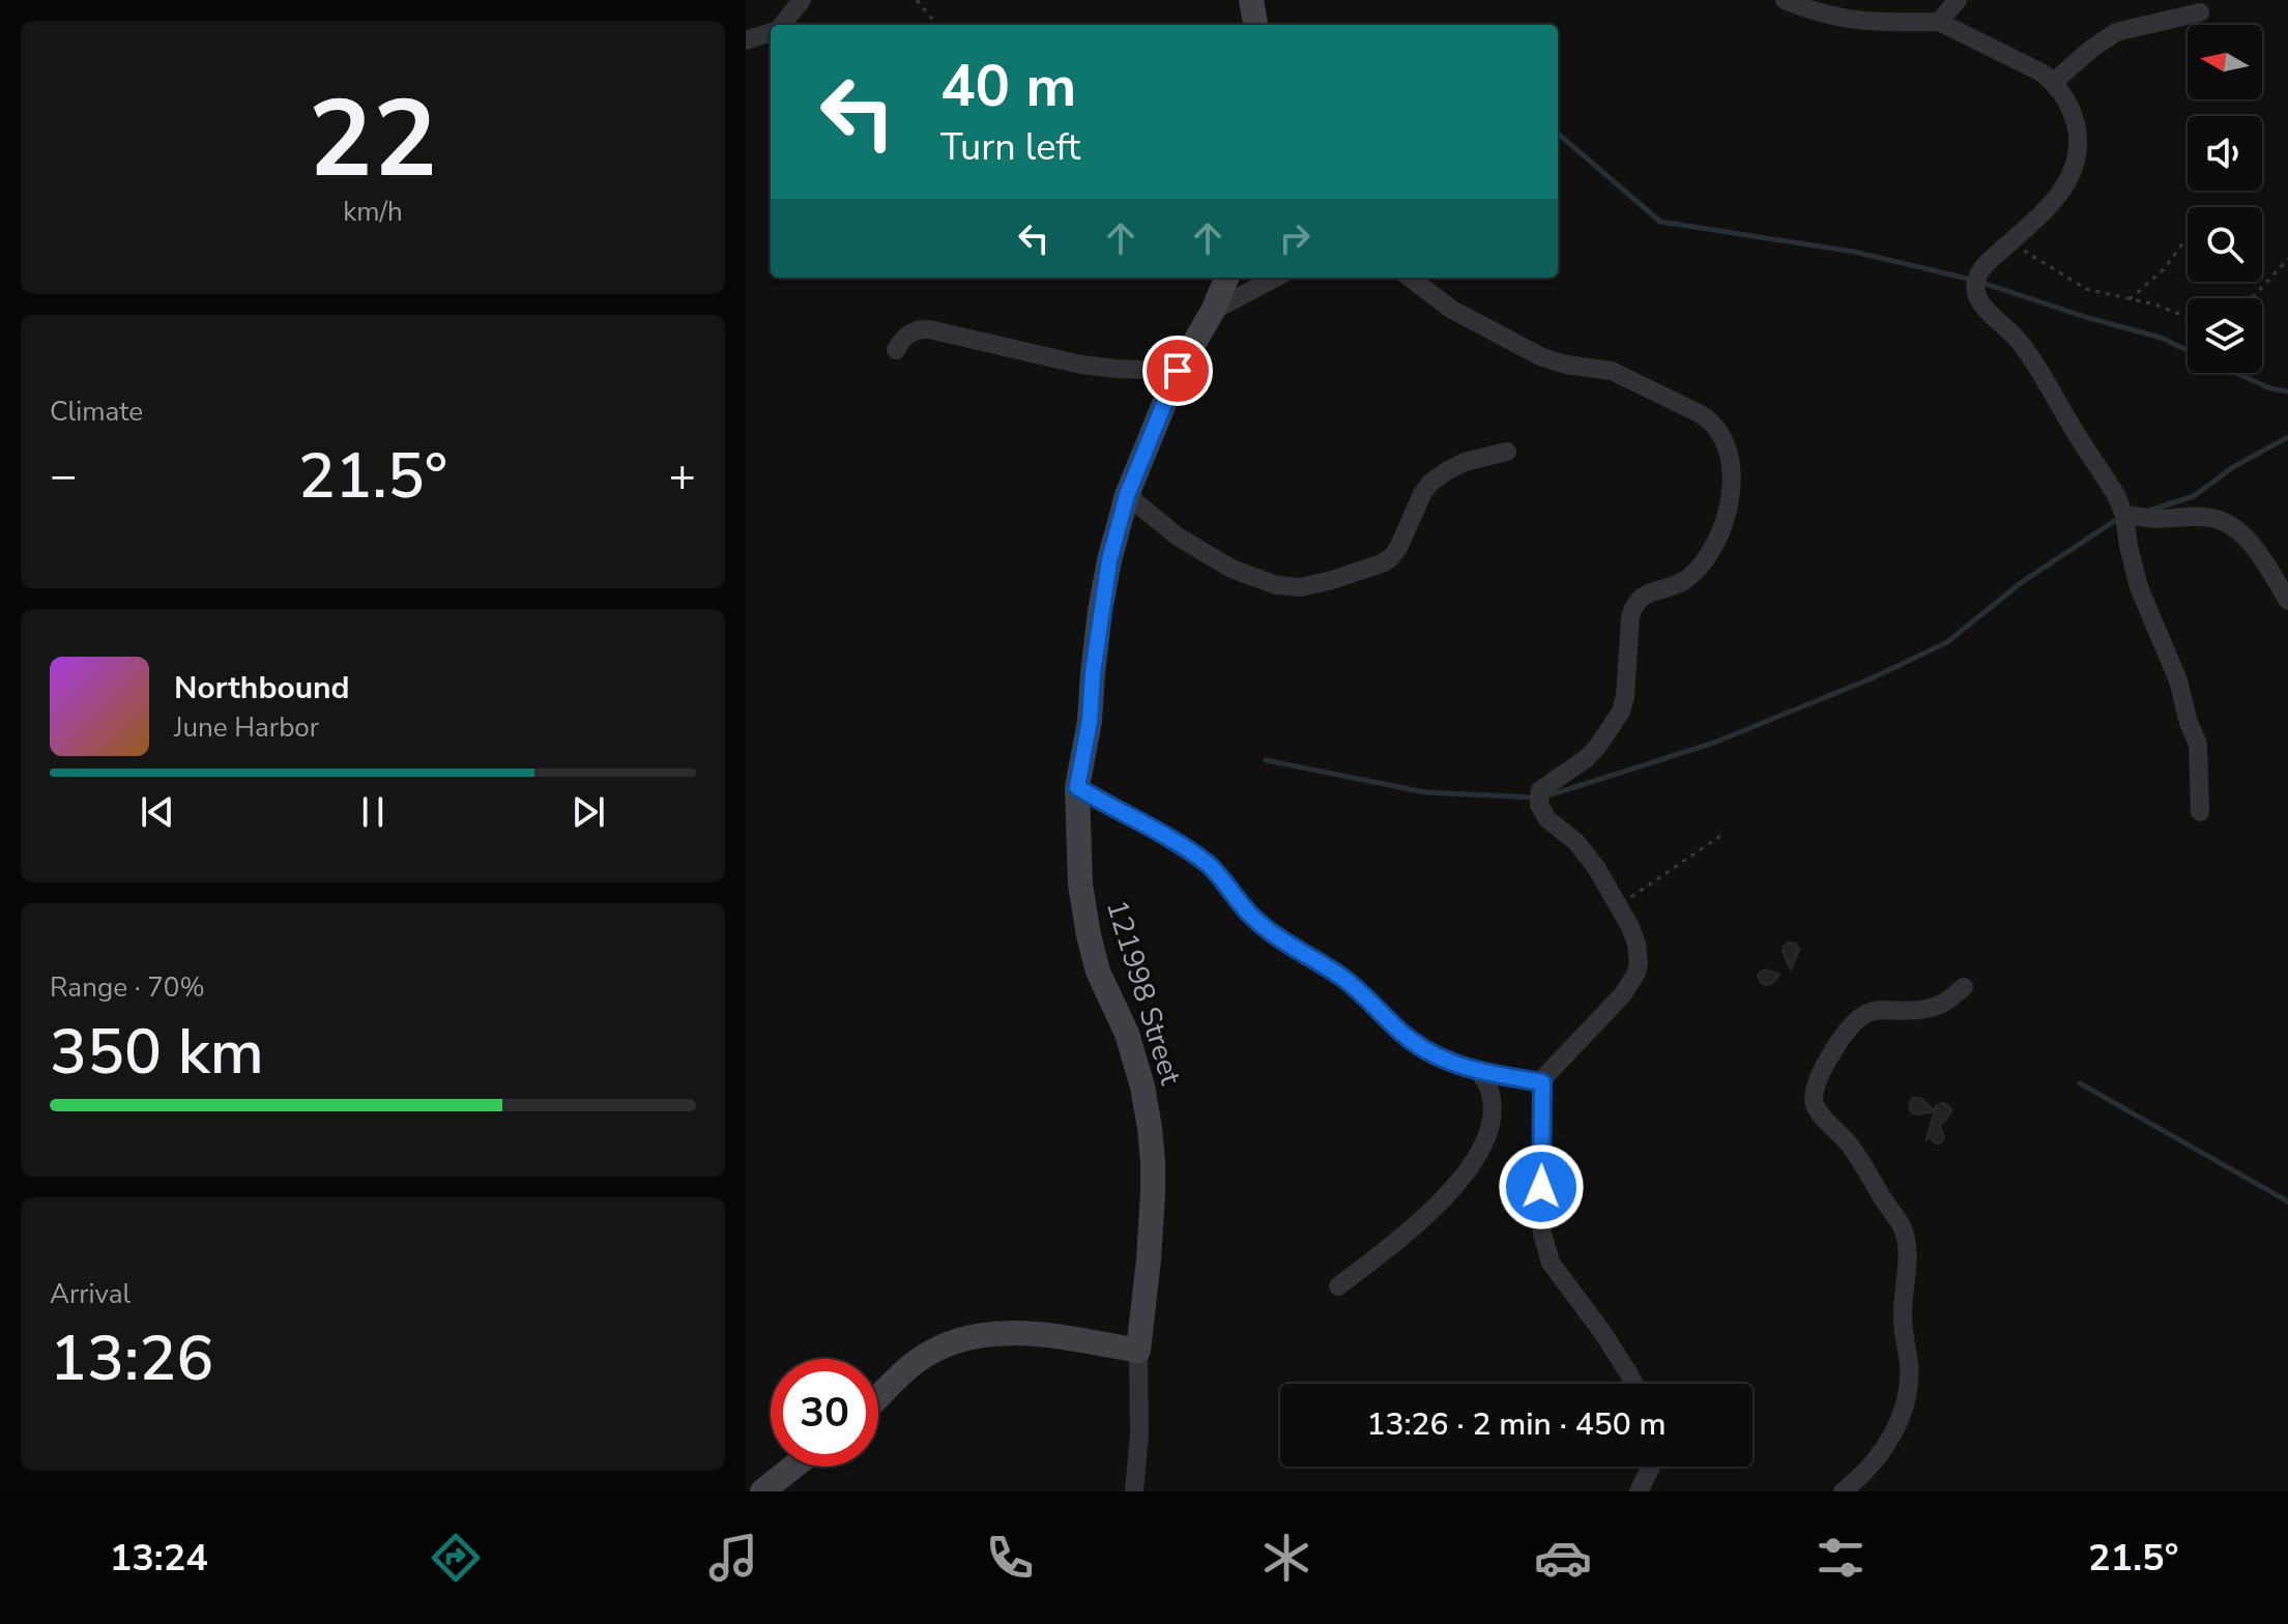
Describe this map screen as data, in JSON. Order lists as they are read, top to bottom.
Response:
{
  "streets": {
    "street": ["121998 Street"]
  },
  "north": "left",
  "page": {
    "tile": [
      ["22", "km/h"],
      "Climate",
      ["Range · 70%", "350 km"],
      ["Arrival", "13:26"]
    ],
    "turn": ["40 m", "Turn left"],
    "heat": ["−", "21.5°", "+"],
    "song": ["Northbound", "June Harbor"],
    "limit": "30",
    "trip": "13:26 · 2 min · 450 m",
    "tabs": ["13:24", "21.5°"]
  }
}
